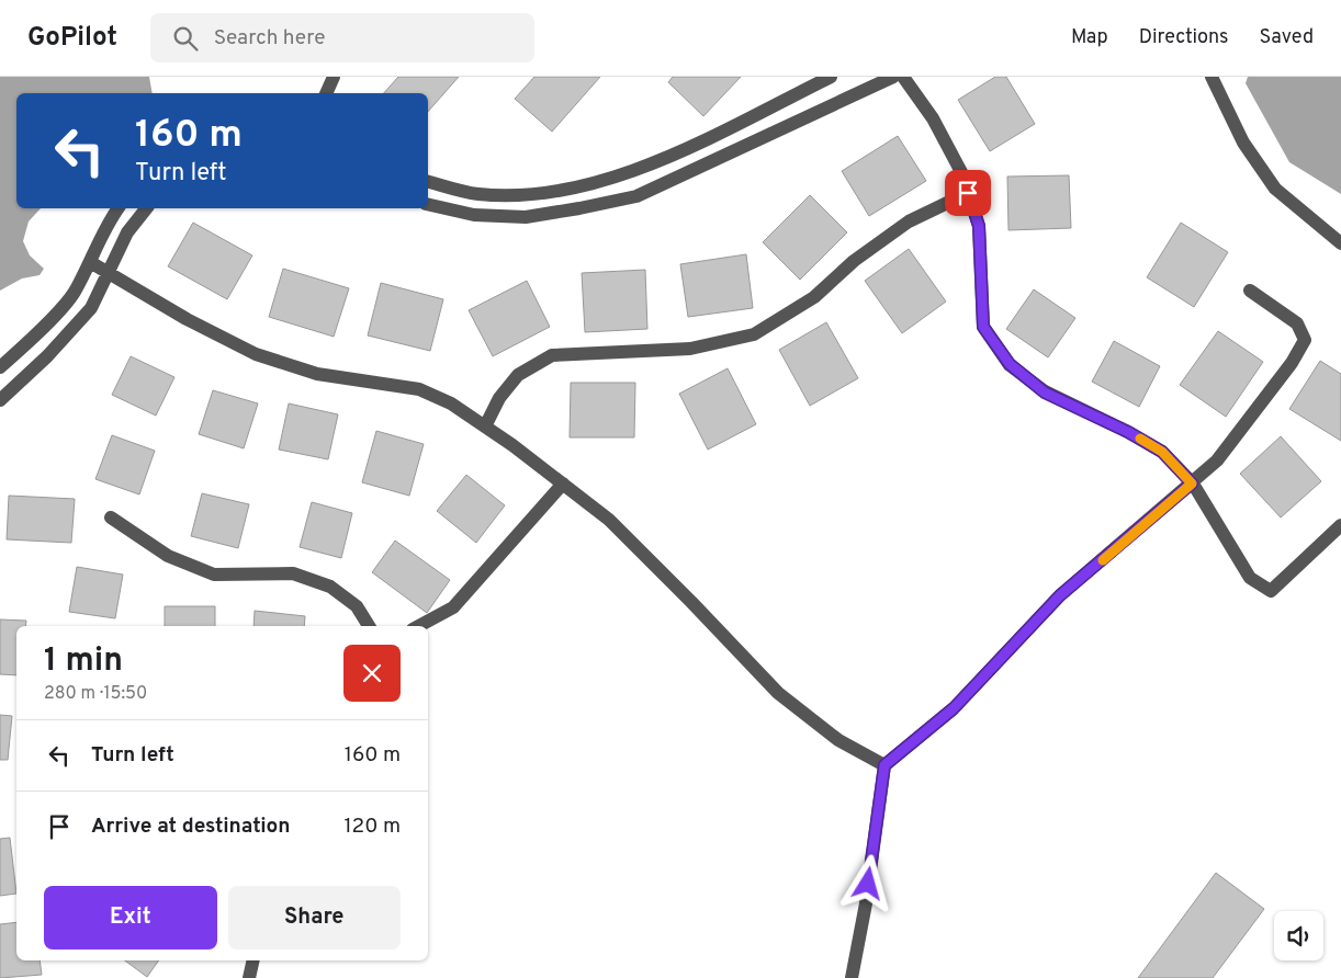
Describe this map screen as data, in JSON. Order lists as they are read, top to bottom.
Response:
{
  "page": {
    "header": "GoPilot",
    "search": "Search here",
    "nav": ["Map", "Directions", "Saved"],
    "turn": ["160 m", "Turn left"],
    "heading": ["1 min", "280 m · 15:50"],
    "list": [
      {
        "name": "Turn left",
        "value": "160 m"
      },
      {
        "name": "Arrive at destination",
        "value": "120 m"
      }
    ],
    "buttons": ["Exit", "Share"]
  }
}
